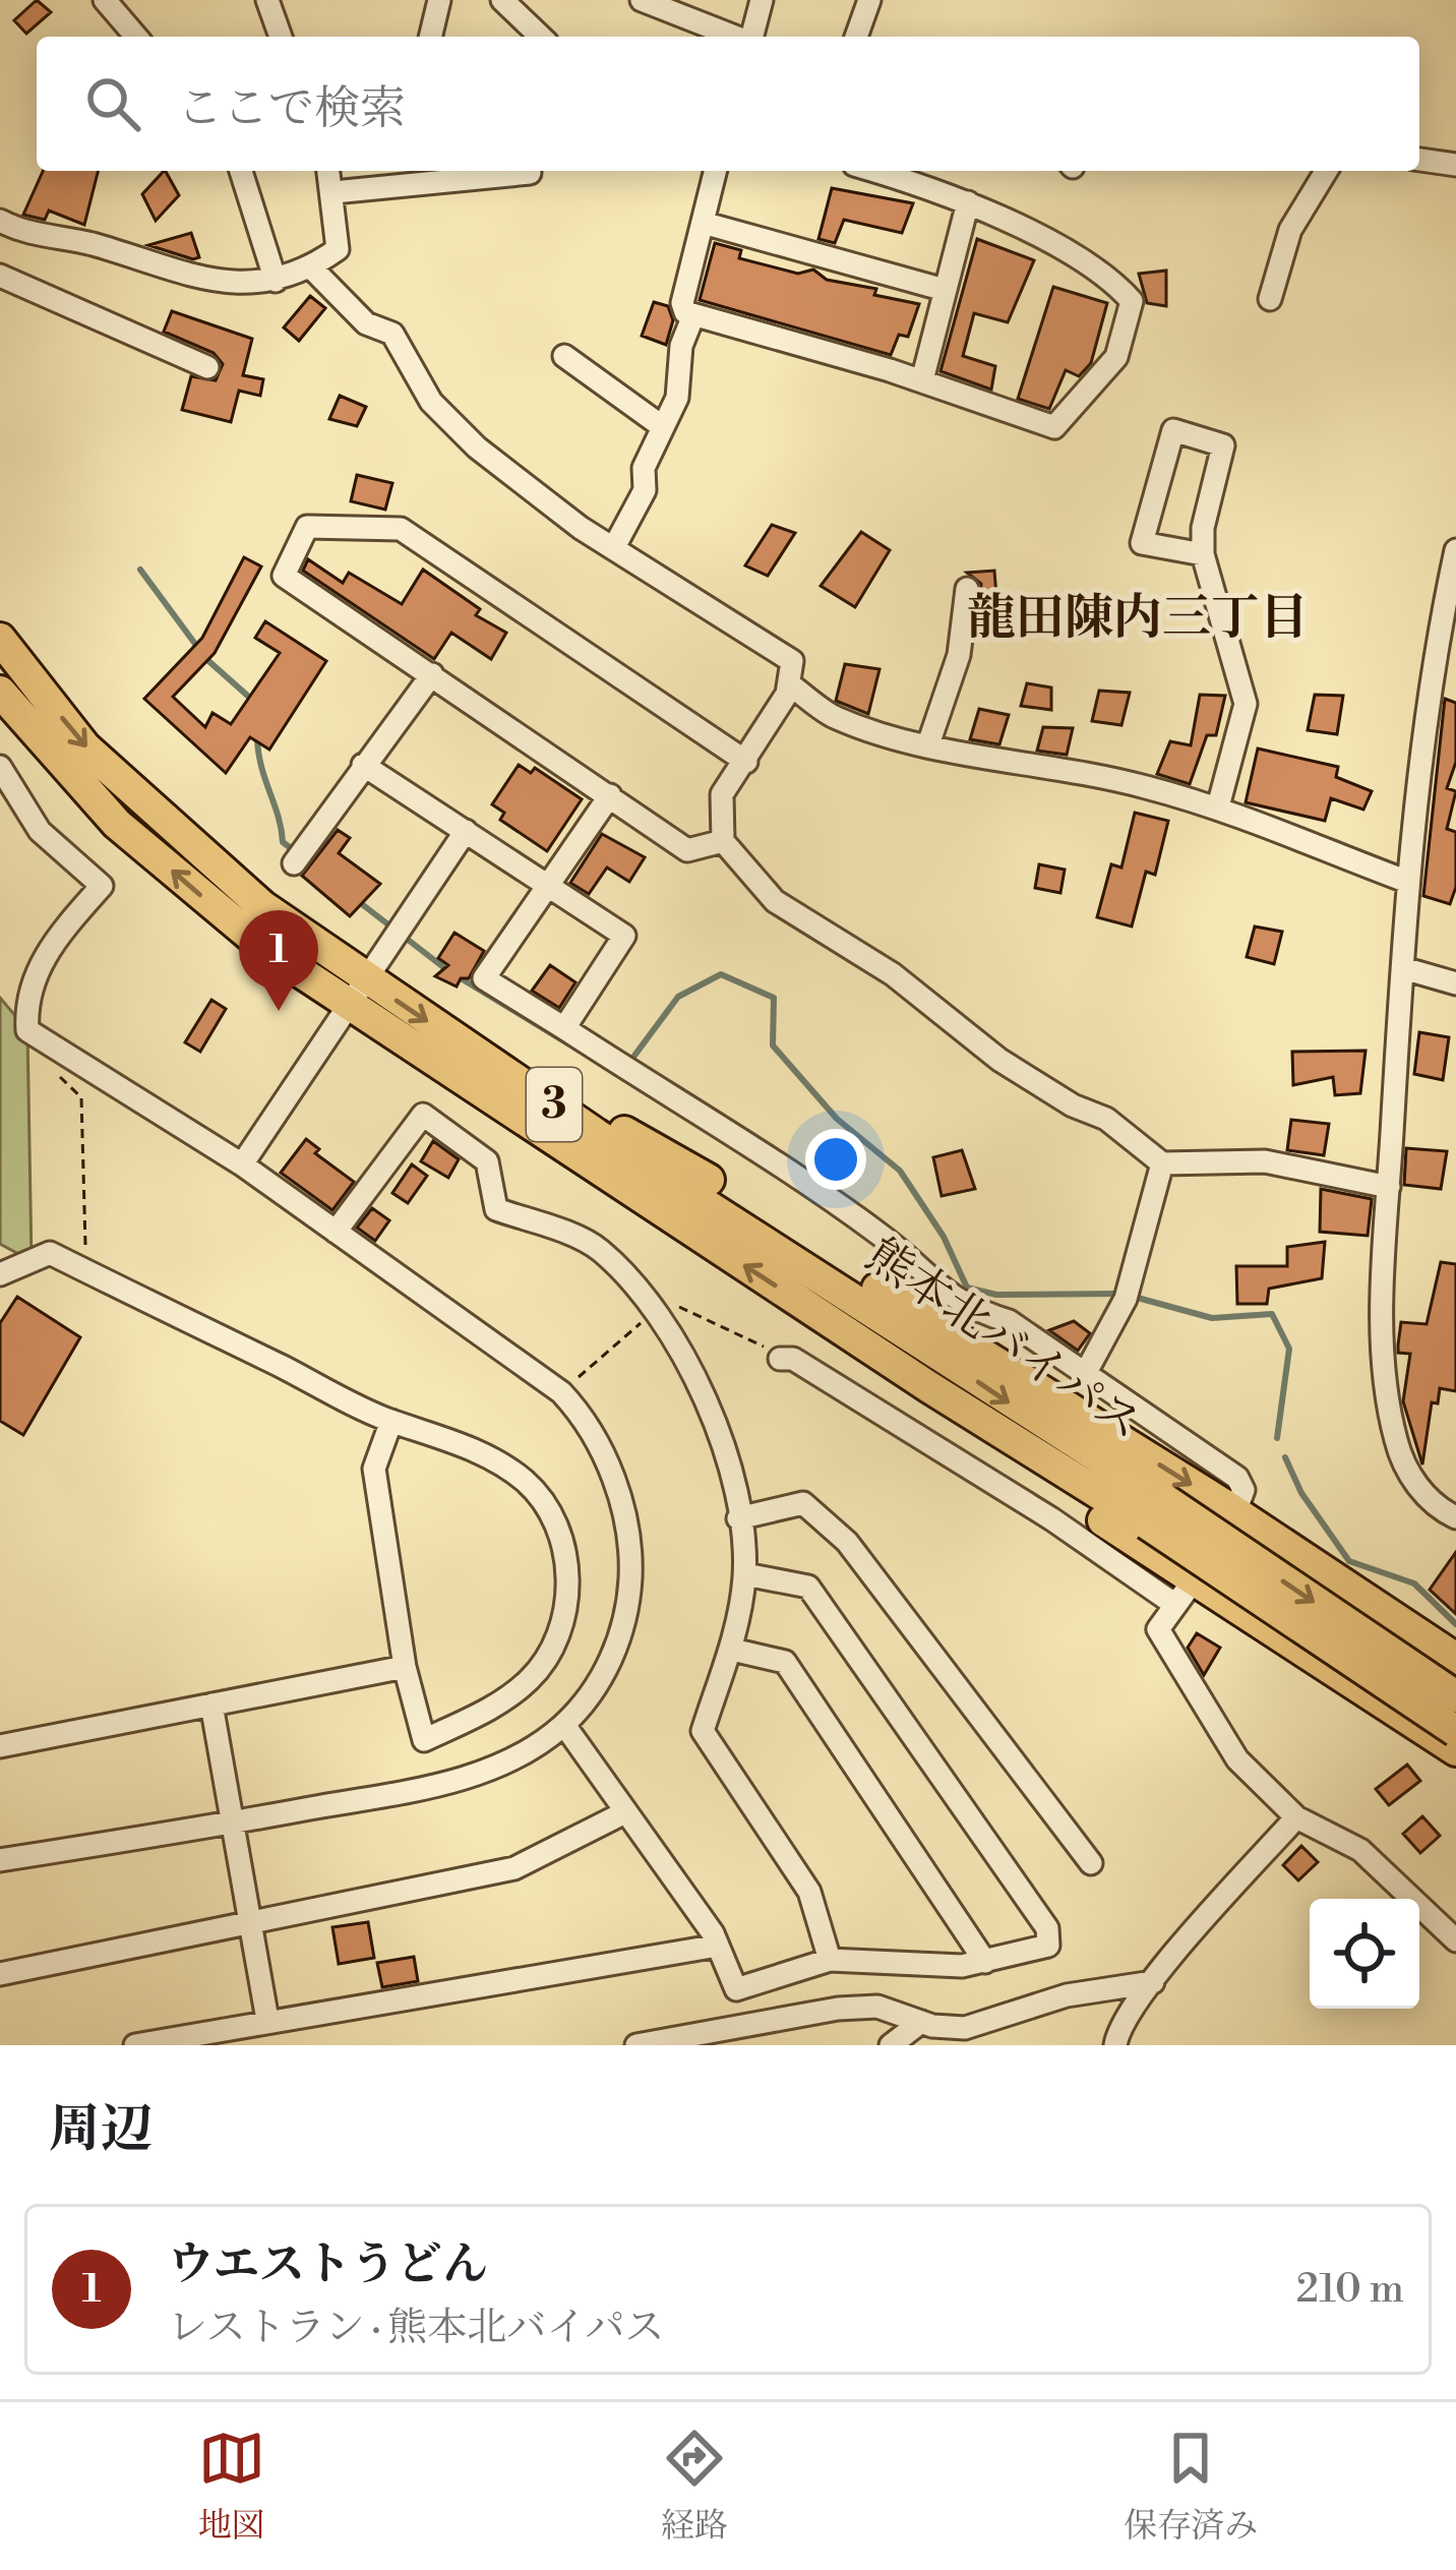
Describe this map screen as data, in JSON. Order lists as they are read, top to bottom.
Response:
{
  "streets": {
    "highway": ["3", "熊本北バイパス"]
  },
  "districts": ["龍田陳内三丁目"],
  "page": {
    "search": "ここで検索",
    "pins": "1",
    "heading": "周辺",
    "list": [
      {
        "mark": "1",
        "name": "ウエストうどん",
        "note": "レストラン · 熊本北バイパス",
        "value": "210 m"
      }
    ],
    "nav": ["地図", "経路", "保存済み"]
  }
}
